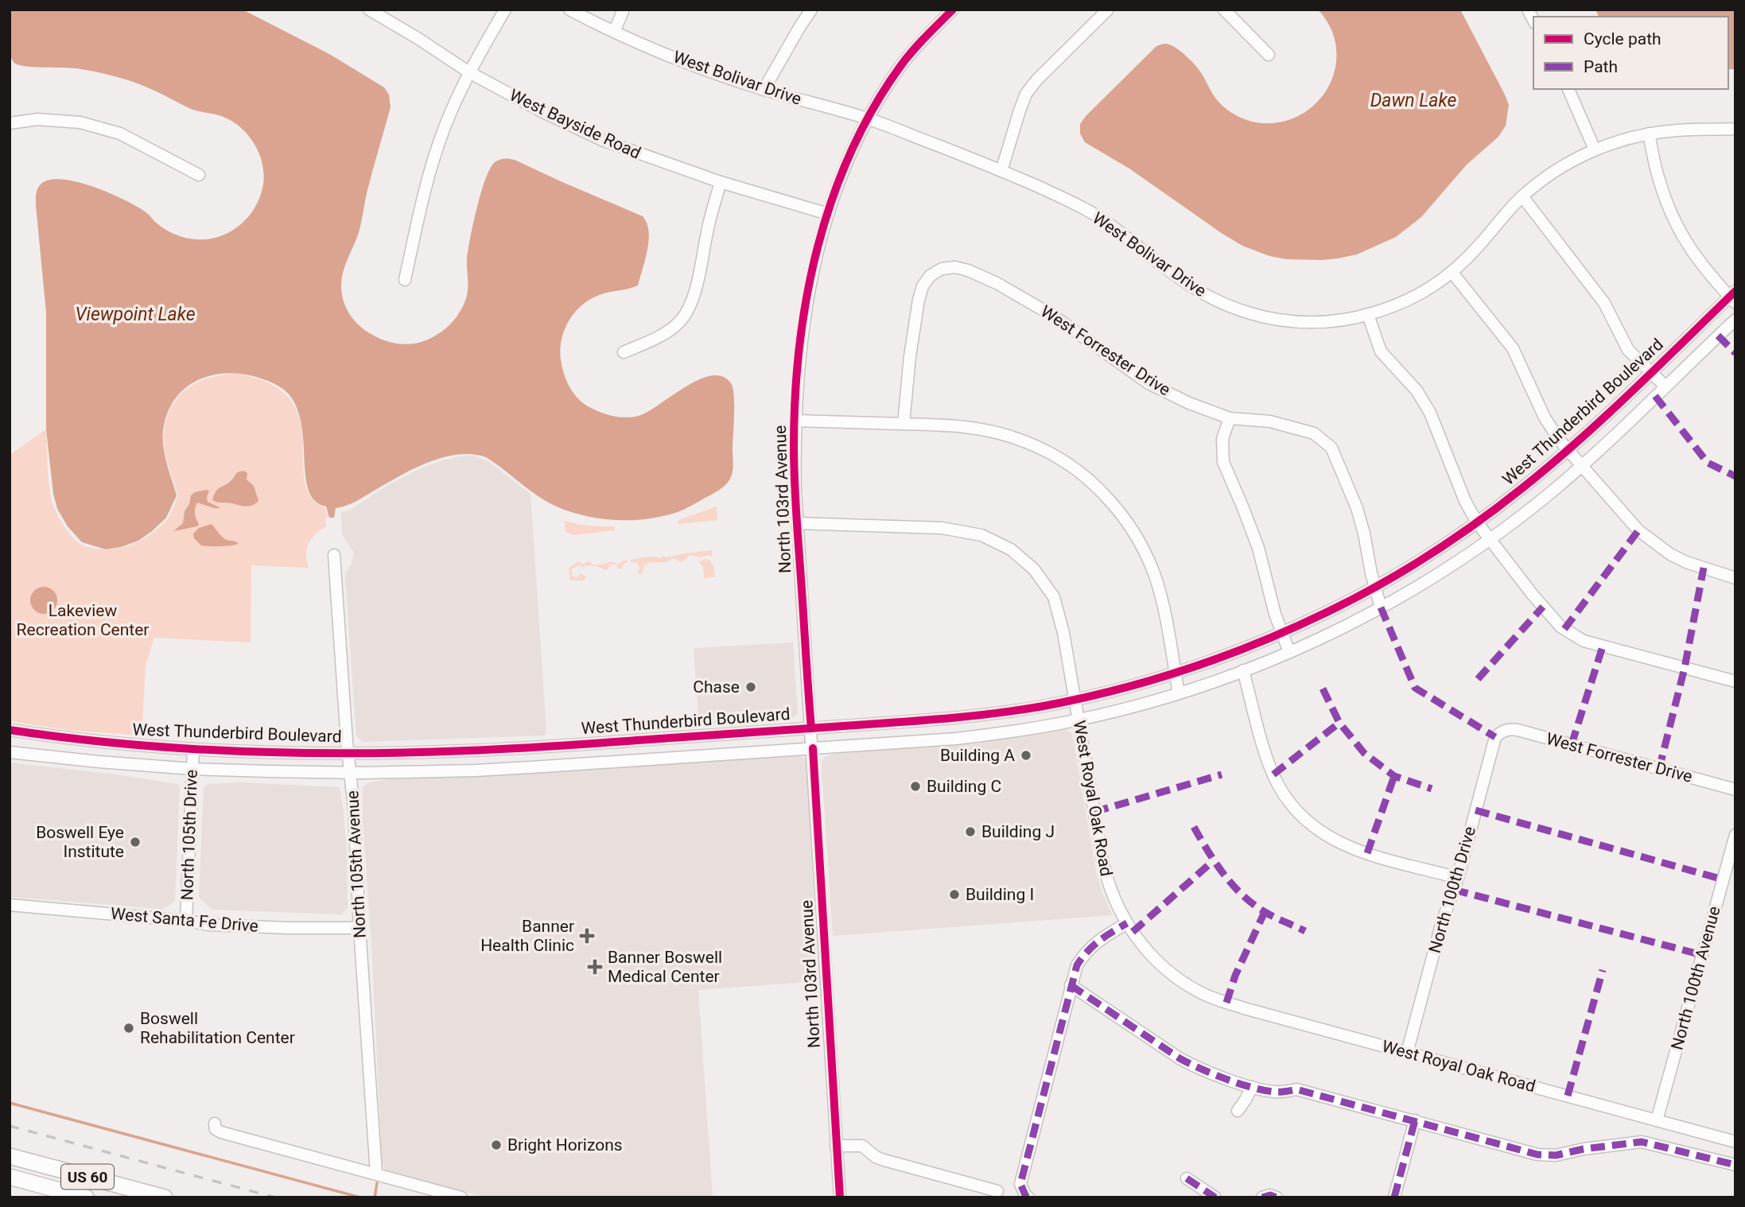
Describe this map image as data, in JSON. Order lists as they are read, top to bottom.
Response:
{
  "streets": {
    "highway": ["US 60"],
    "street": [
      "West Bolivar Drive",
      "West Bayside Road",
      "West Forrester Drive",
      "West Thunderbird Boulevard",
      "North 103rd Avenue",
      "West Royal Oak Road",
      "North 105th Drive",
      "North 105th Avenue",
      "North 100th Drive",
      "West Santa Fe Drive",
      "North 100th Avenue"
    ]
  },
  "crossings": [
    ["West Bolivar Drive", "North 103rd Avenue"],
    ["West Bayside Road", "North 103rd Avenue"],
    ["West Forrester Drive", "West Thunderbird Boulevard"],
    ["West Forrester Drive", "North 100th Drive"],
    ["West Thunderbird Boulevard", "North 103rd Avenue"],
    ["West Thunderbird Boulevard", "West Royal Oak Road"],
    ["West Thunderbird Boulevard", "North 105th Drive"],
    ["West Thunderbird Boulevard", "North 105th Avenue"],
    ["North 103rd Avenue", "West Royal Oak Road"],
    ["West Royal Oak Road", "North 100th Drive"],
    ["West Royal Oak Road", "North 100th Avenue"],
    ["North 105th Drive", "West Santa Fe Drive"],
    ["North 105th Avenue", "West Santa Fe Drive"]
  ],
  "water": ["Dawn Lake", "Viewpoint Lake"],
  "parks": ["Lakeview Recreation Center"],
  "places": {
    "other": [
      "Chase",
      "Building A",
      "Building C",
      "Building J",
      "Boswell Eye Institute",
      "Building I",
      "Boswell Rehabilitation Center",
      "Bright Horizons"
    ],
    "health": ["Banner Health Clinic", "Banner Boswell Medical Center"]
  },
  "legend": ["Cycle path", "Path"]
}
